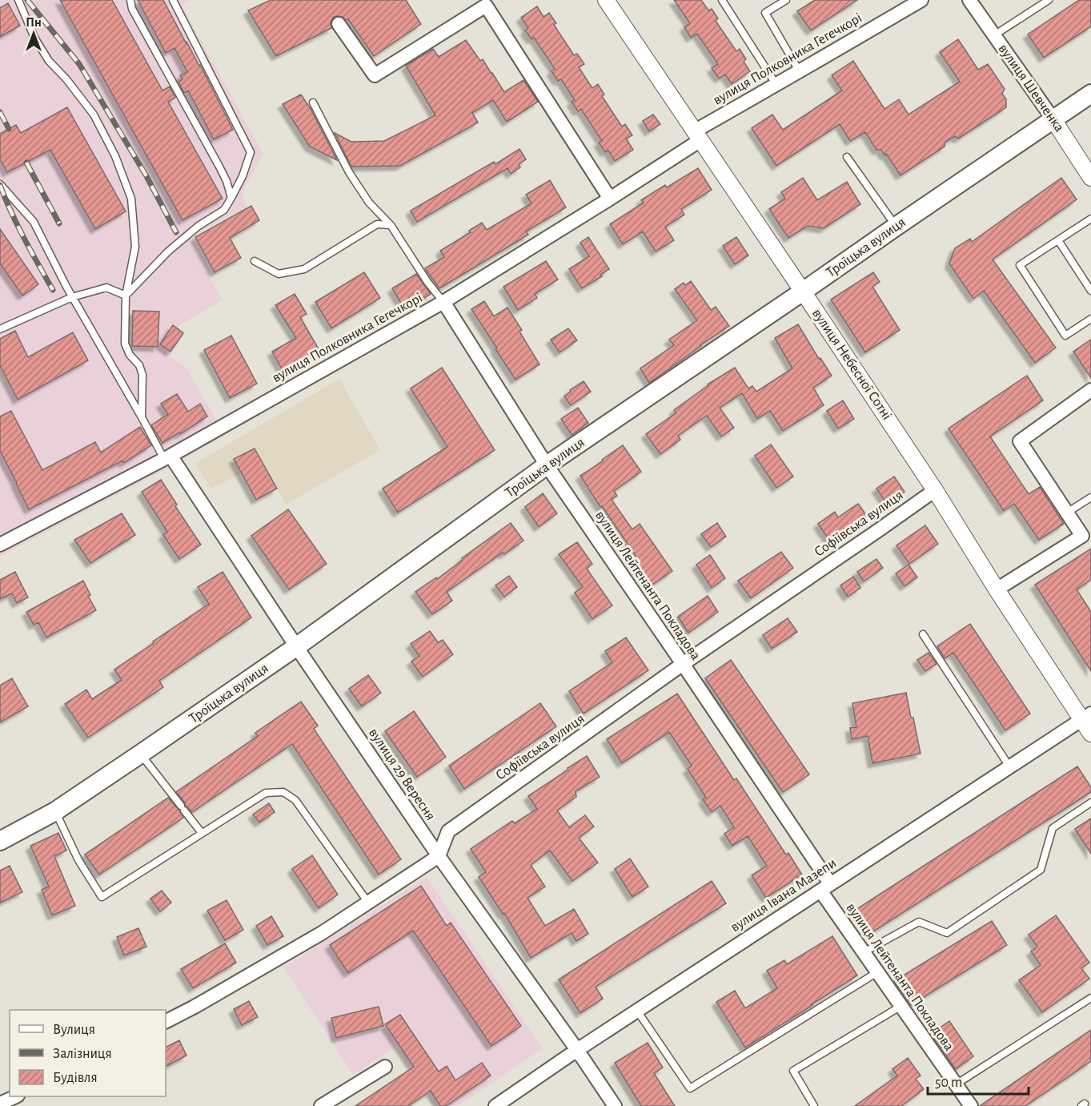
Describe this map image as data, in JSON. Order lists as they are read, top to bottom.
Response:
{
  "streets": {
    "main road": ["Троїцька вулиця"],
    "street": [
      "вулиця Полковника Гегечкорі",
      "вулиця Шевченка",
      "вулиця Небесної Сотні",
      "Софіївська вулиця",
      "вулиця Лейтенанта Покладова",
      "вулиця 29 Вересня",
      "вулиця Івана Мазепи"
    ]
  },
  "crossings": [
    ["вулиця Полковника Гегечкорі", "вулиця Небесної Сотні"],
    ["вулиця Полковника Гегечкорі", "вулиця Лейтенанта Покладова"],
    ["вулиця Полковника Гегечкорі", "вулиця 29 Вересня"],
    ["вулиця Шевченка", "Троїцька вулиця"],
    ["Троїцька вулиця", "вулиця Небесної Сотні"],
    ["Троїцька вулиця", "вулиця Лейтенанта Покладова"],
    ["Троїцька вулиця", "вулиця 29 Вересня"],
    ["вулиця Небесної Сотні", "Софіївська вулиця"],
    ["вулиця Небесної Сотні", "вулиця Івана Мазепи"],
    ["Софіївська вулиця", "вулиця Лейтенанта Покладова"],
    ["Софіївська вулиця", "вулиця 29 Вересня"],
    ["вулиця Лейтенанта Покладова", "вулиця Івана Мазепи"],
    ["вулиця 29 Вересня", "вулиця Івана Мазепи"]
  ],
  "legend": ["Вулиця", "Залізниця", "Будівля"],
  "scale_bar": "50 m",
  "north": "top"
}
